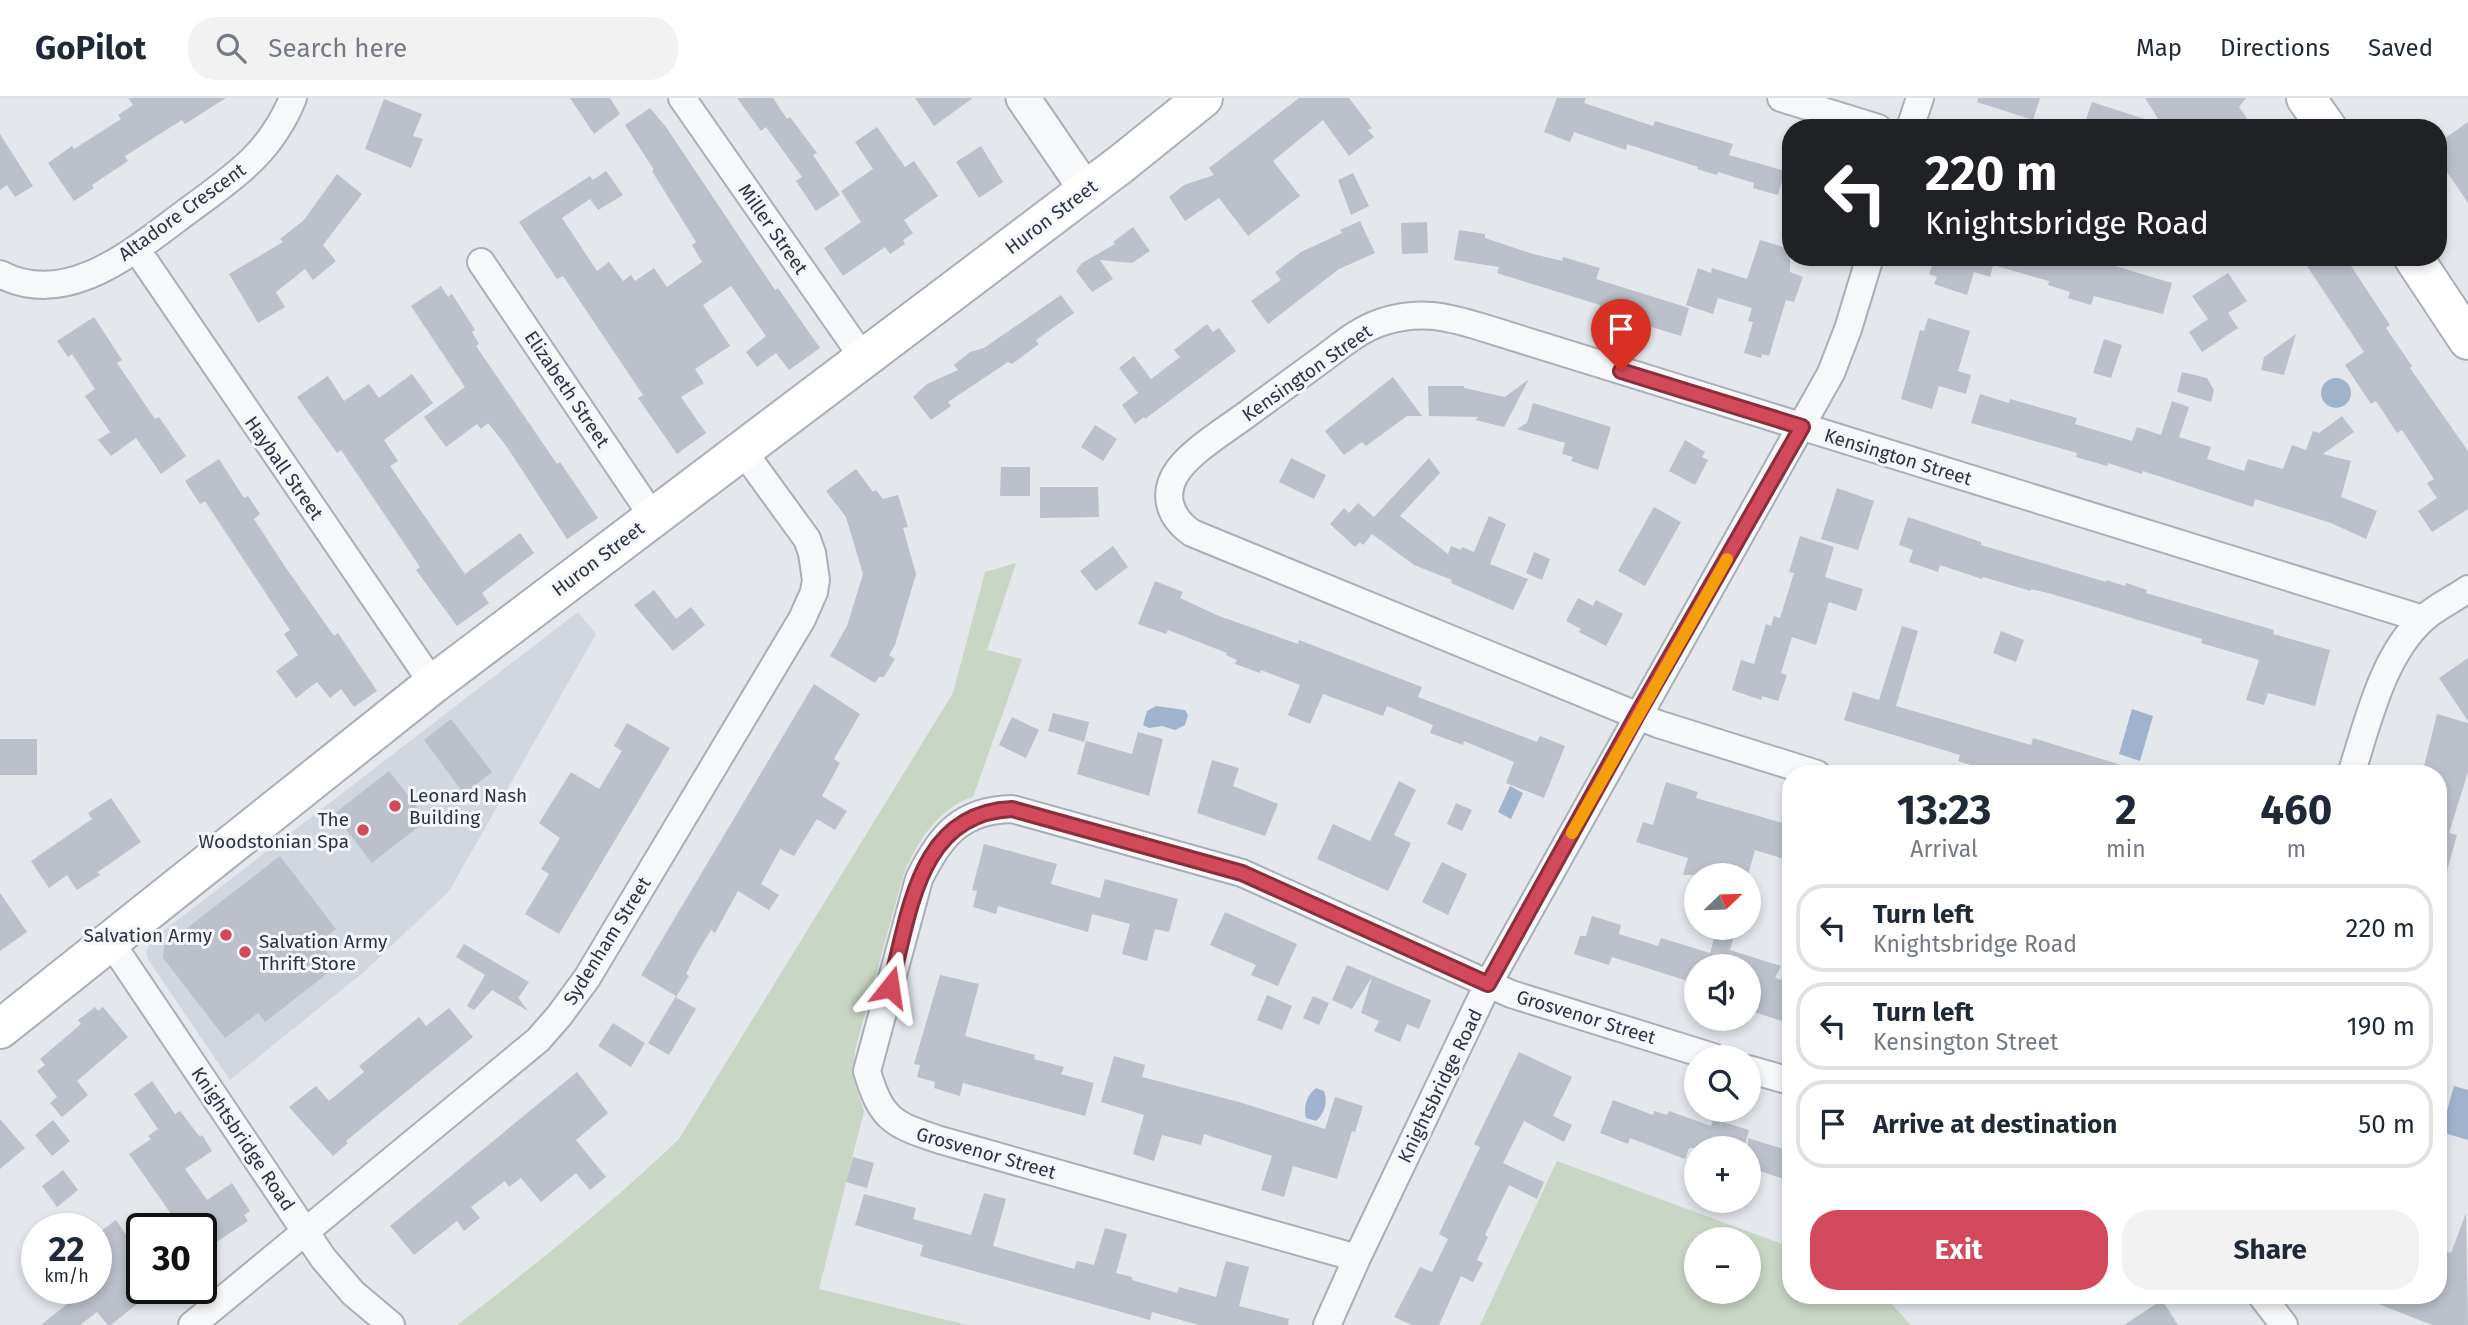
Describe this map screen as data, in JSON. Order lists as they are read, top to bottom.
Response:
{
  "streets": {
    "main road": ["Huron Street"],
    "street": [
      "Altadore Crescent",
      "Miller Street",
      "Kensington Street",
      "Elizabeth Street",
      "Hayball Street",
      "Sydenham Street",
      "Grosvenor Street",
      "Knightsbridge Road"
    ]
  },
  "crossings": [
    ["Altadore Crescent", "Hayball Street"],
    ["Huron Street", "Miller Street"],
    ["Huron Street", "Elizabeth Street"],
    ["Huron Street", "Hayball Street"],
    ["Huron Street", "Sydenham Street"],
    ["Huron Street", "Knightsbridge Road"],
    ["Kensington Street", "Knightsbridge Road"],
    ["Sydenham Street", "Knightsbridge Road"],
    ["Grosvenor Street", "Knightsbridge Road"]
  ],
  "places": [
    "Leonard Nash Building",
    "The Woodstonian Spa",
    "Salvation Army",
    "Salvation Army Thrift Store"
  ],
  "north": "top right",
  "page": {
    "header": "GoPilot",
    "search": "Search here",
    "nav": ["Map", "Directions", "Saved"],
    "turn": ["220 m", "Knightsbridge Road"],
    "eta": [
      "13:23",
      "Arrival",
      "2",
      "min",
      "460",
      "m"
    ],
    "map_buttons": ["+", "−"],
    "list": [
      {
        "name": "Turn left",
        "note": "Knightsbridge Road",
        "value": "220 m"
      },
      {
        "name": "Turn left",
        "note": "Kensington Street",
        "value": "190 m"
      },
      {
        "name": "Arrive at destination",
        "value": "50 m"
      }
    ],
    "buttons": ["Exit", "Share"],
    "speed": "22 km/h",
    "limit": "30"
  }
}
